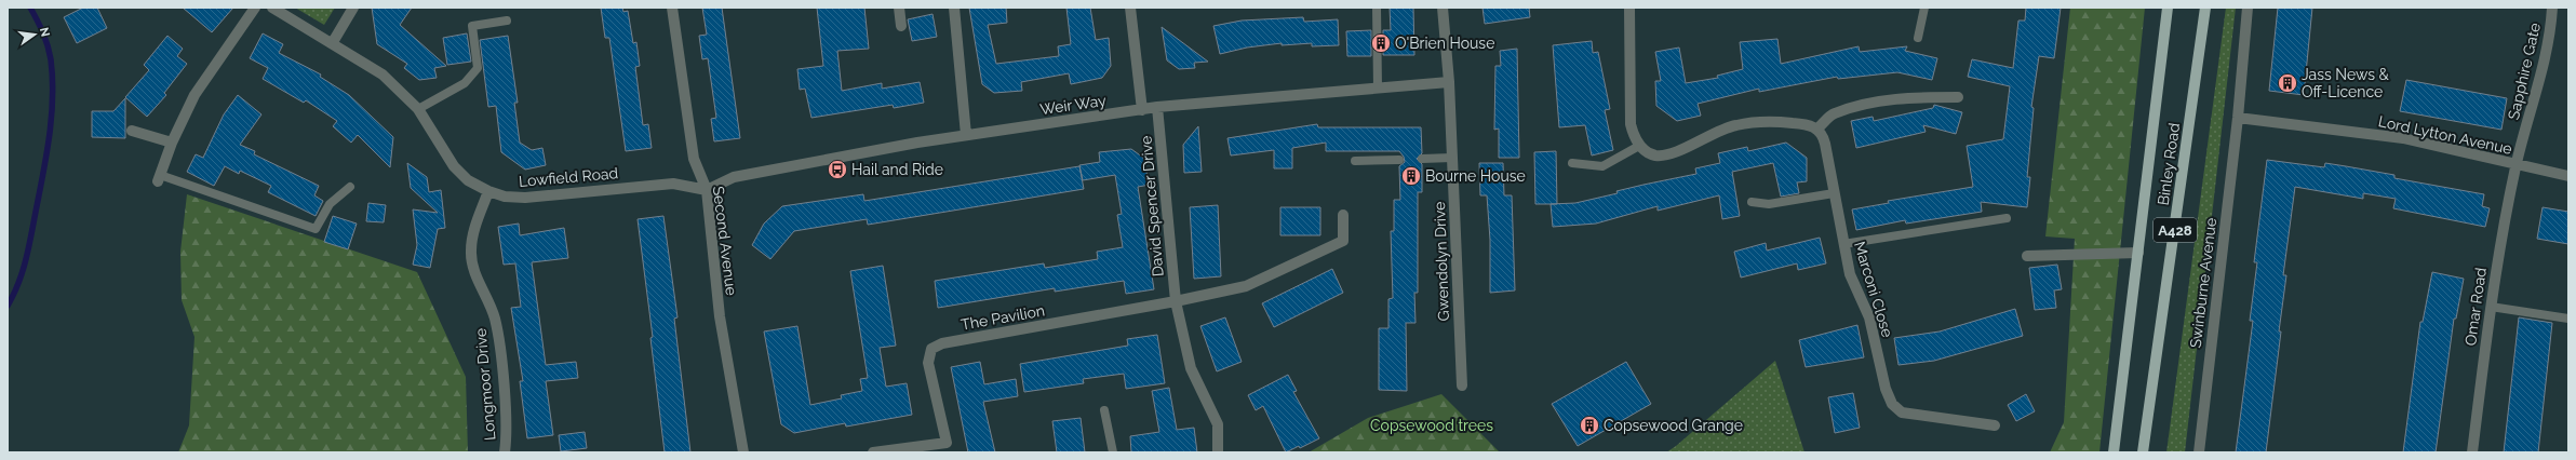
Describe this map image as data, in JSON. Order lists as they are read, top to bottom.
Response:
{
  "streets": {
    "main road": ["Binley Road", "A428"],
    "street": [
      "Sapphire Gate",
      "Weir Way",
      "Lord Lytton Avenue",
      "Lowfield Road",
      "David Spencer Drive",
      "Second Avenue",
      "Gwendolyn Drive",
      "Swinburne Avenue",
      "Marconi Close",
      "Omar Road",
      "The Pavilion",
      "Longmoor Drive"
    ]
  },
  "crossings": [
    ["Sapphire Gate", "Lord Lytton Avenue"],
    ["Sapphire Gate", "Omar Road"],
    ["Weir Way", "Lowfield Road"],
    ["Weir Way", "David Spencer Drive"],
    ["Weir Way", "Second Avenue"],
    ["Weir Way", "Gwendolyn Drive"],
    ["Lord Lytton Avenue", "Swinburne Avenue"],
    ["Lord Lytton Avenue", "Omar Road"],
    ["Lowfield Road", "Second Avenue"],
    ["Lowfield Road", "Longmoor Drive"],
    ["David Spencer Drive", "The Pavilion"]
  ],
  "parks": ["Copsewood trees"],
  "places": {
    "building": [
      "O'Brien House",
      "Jass News & Off-Licence",
      "Bourne House",
      "Copsewood Grange"
    ],
    "bus stop": ["Hail and Ride"]
  },
  "north": "right"
}
